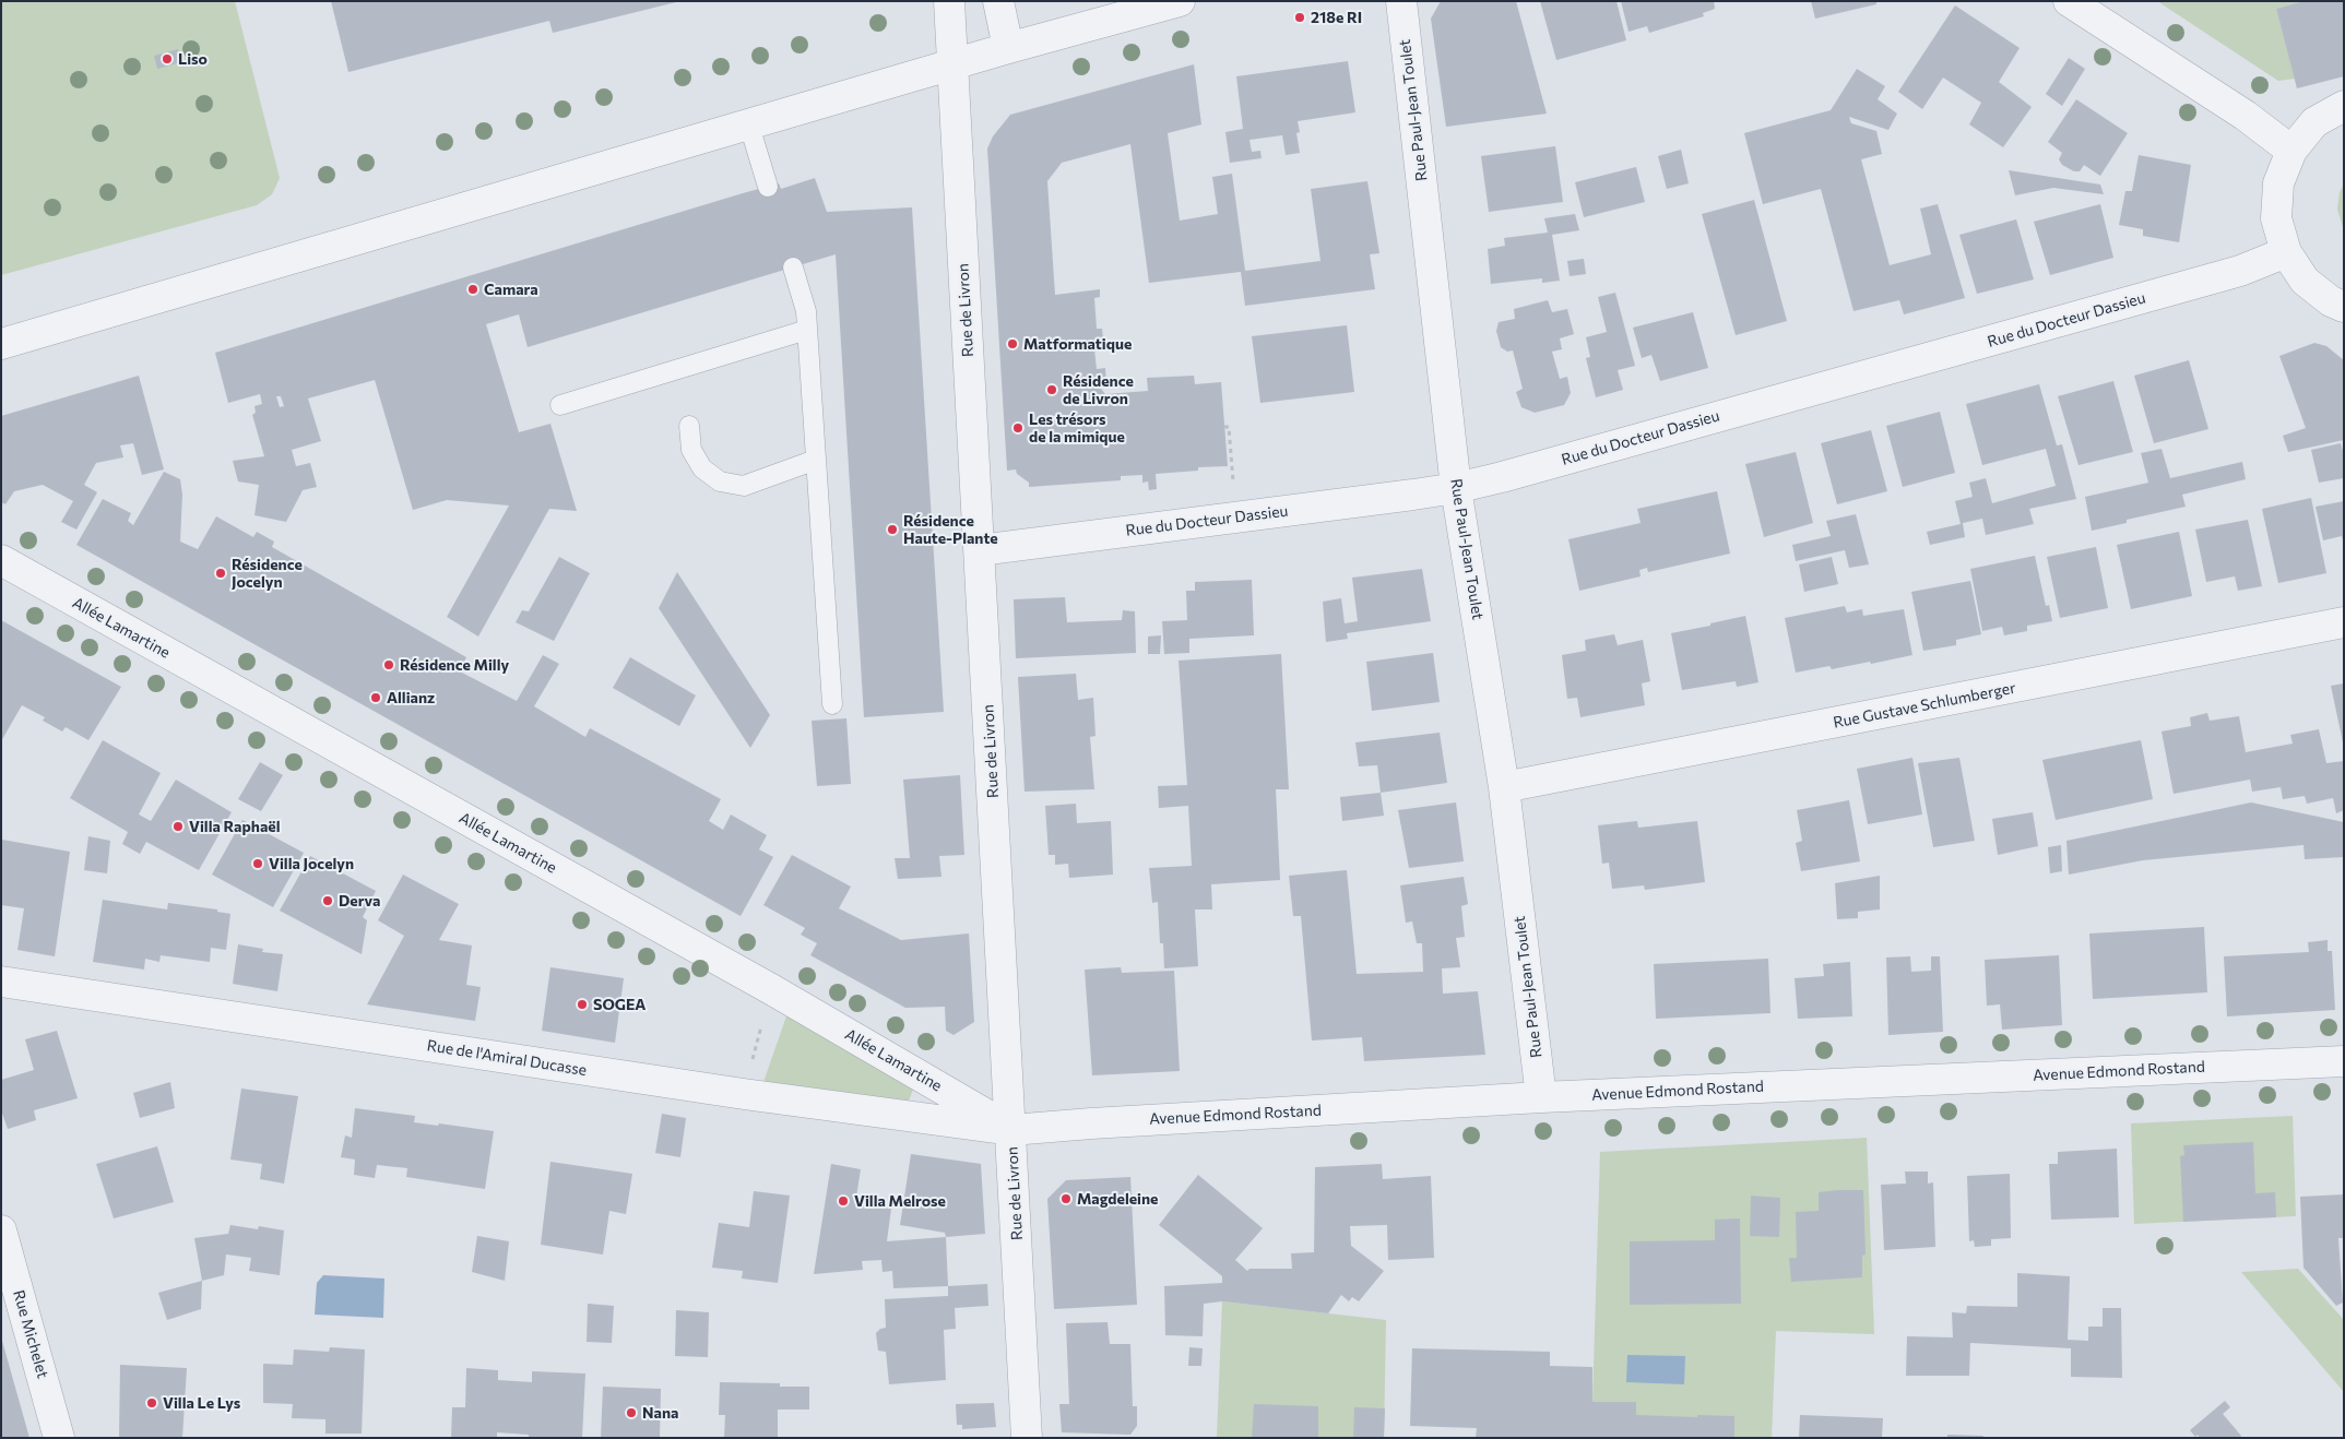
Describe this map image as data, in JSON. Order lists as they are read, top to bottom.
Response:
{
  "streets": {
    "street": [
      "Rue Paul-Jean Toulet",
      "Rue de Livron",
      "Rue du Docteur Dassieu",
      "Allée Lamartine",
      "Rue Gustave Schlumberger",
      "Rue de l'Amiral Ducasse",
      "Avenue Edmond Rostand",
      "Rue Michelet"
    ]
  },
  "crossings": [
    ["Rue Paul-Jean Toulet", "Rue du Docteur Dassieu"],
    ["Rue Paul-Jean Toulet", "Rue Gustave Schlumberger"],
    ["Rue Paul-Jean Toulet", "Avenue Edmond Rostand"],
    ["Rue de Livron", "Rue du Docteur Dassieu"],
    ["Rue de Livron", "Allée Lamartine"],
    ["Rue de Livron", "Rue de l'Amiral Ducasse"],
    ["Rue de Livron", "Avenue Edmond Rostand"],
    ["Allée Lamartine", "Rue de l'Amiral Ducasse"],
    ["Allée Lamartine", "Avenue Edmond Rostand"],
    ["Rue de l'Amiral Ducasse", "Avenue Edmond Rostand"]
  ],
  "places": [
    "218e RI",
    "Liso",
    "Camara",
    "Matformatique",
    "Résidence de Livron",
    "Les trésors de la mimique",
    "Résidence Haute-Plante",
    "Résidence Jocelyn",
    "Résidence Milly",
    "Allianz",
    "Villa Raphaël",
    "Villa Jocelyn",
    "Derva",
    "SOGEA",
    "Magdeleine",
    "Villa Melrose",
    "Villa Le Lys",
    "Nana"
  ]
}
